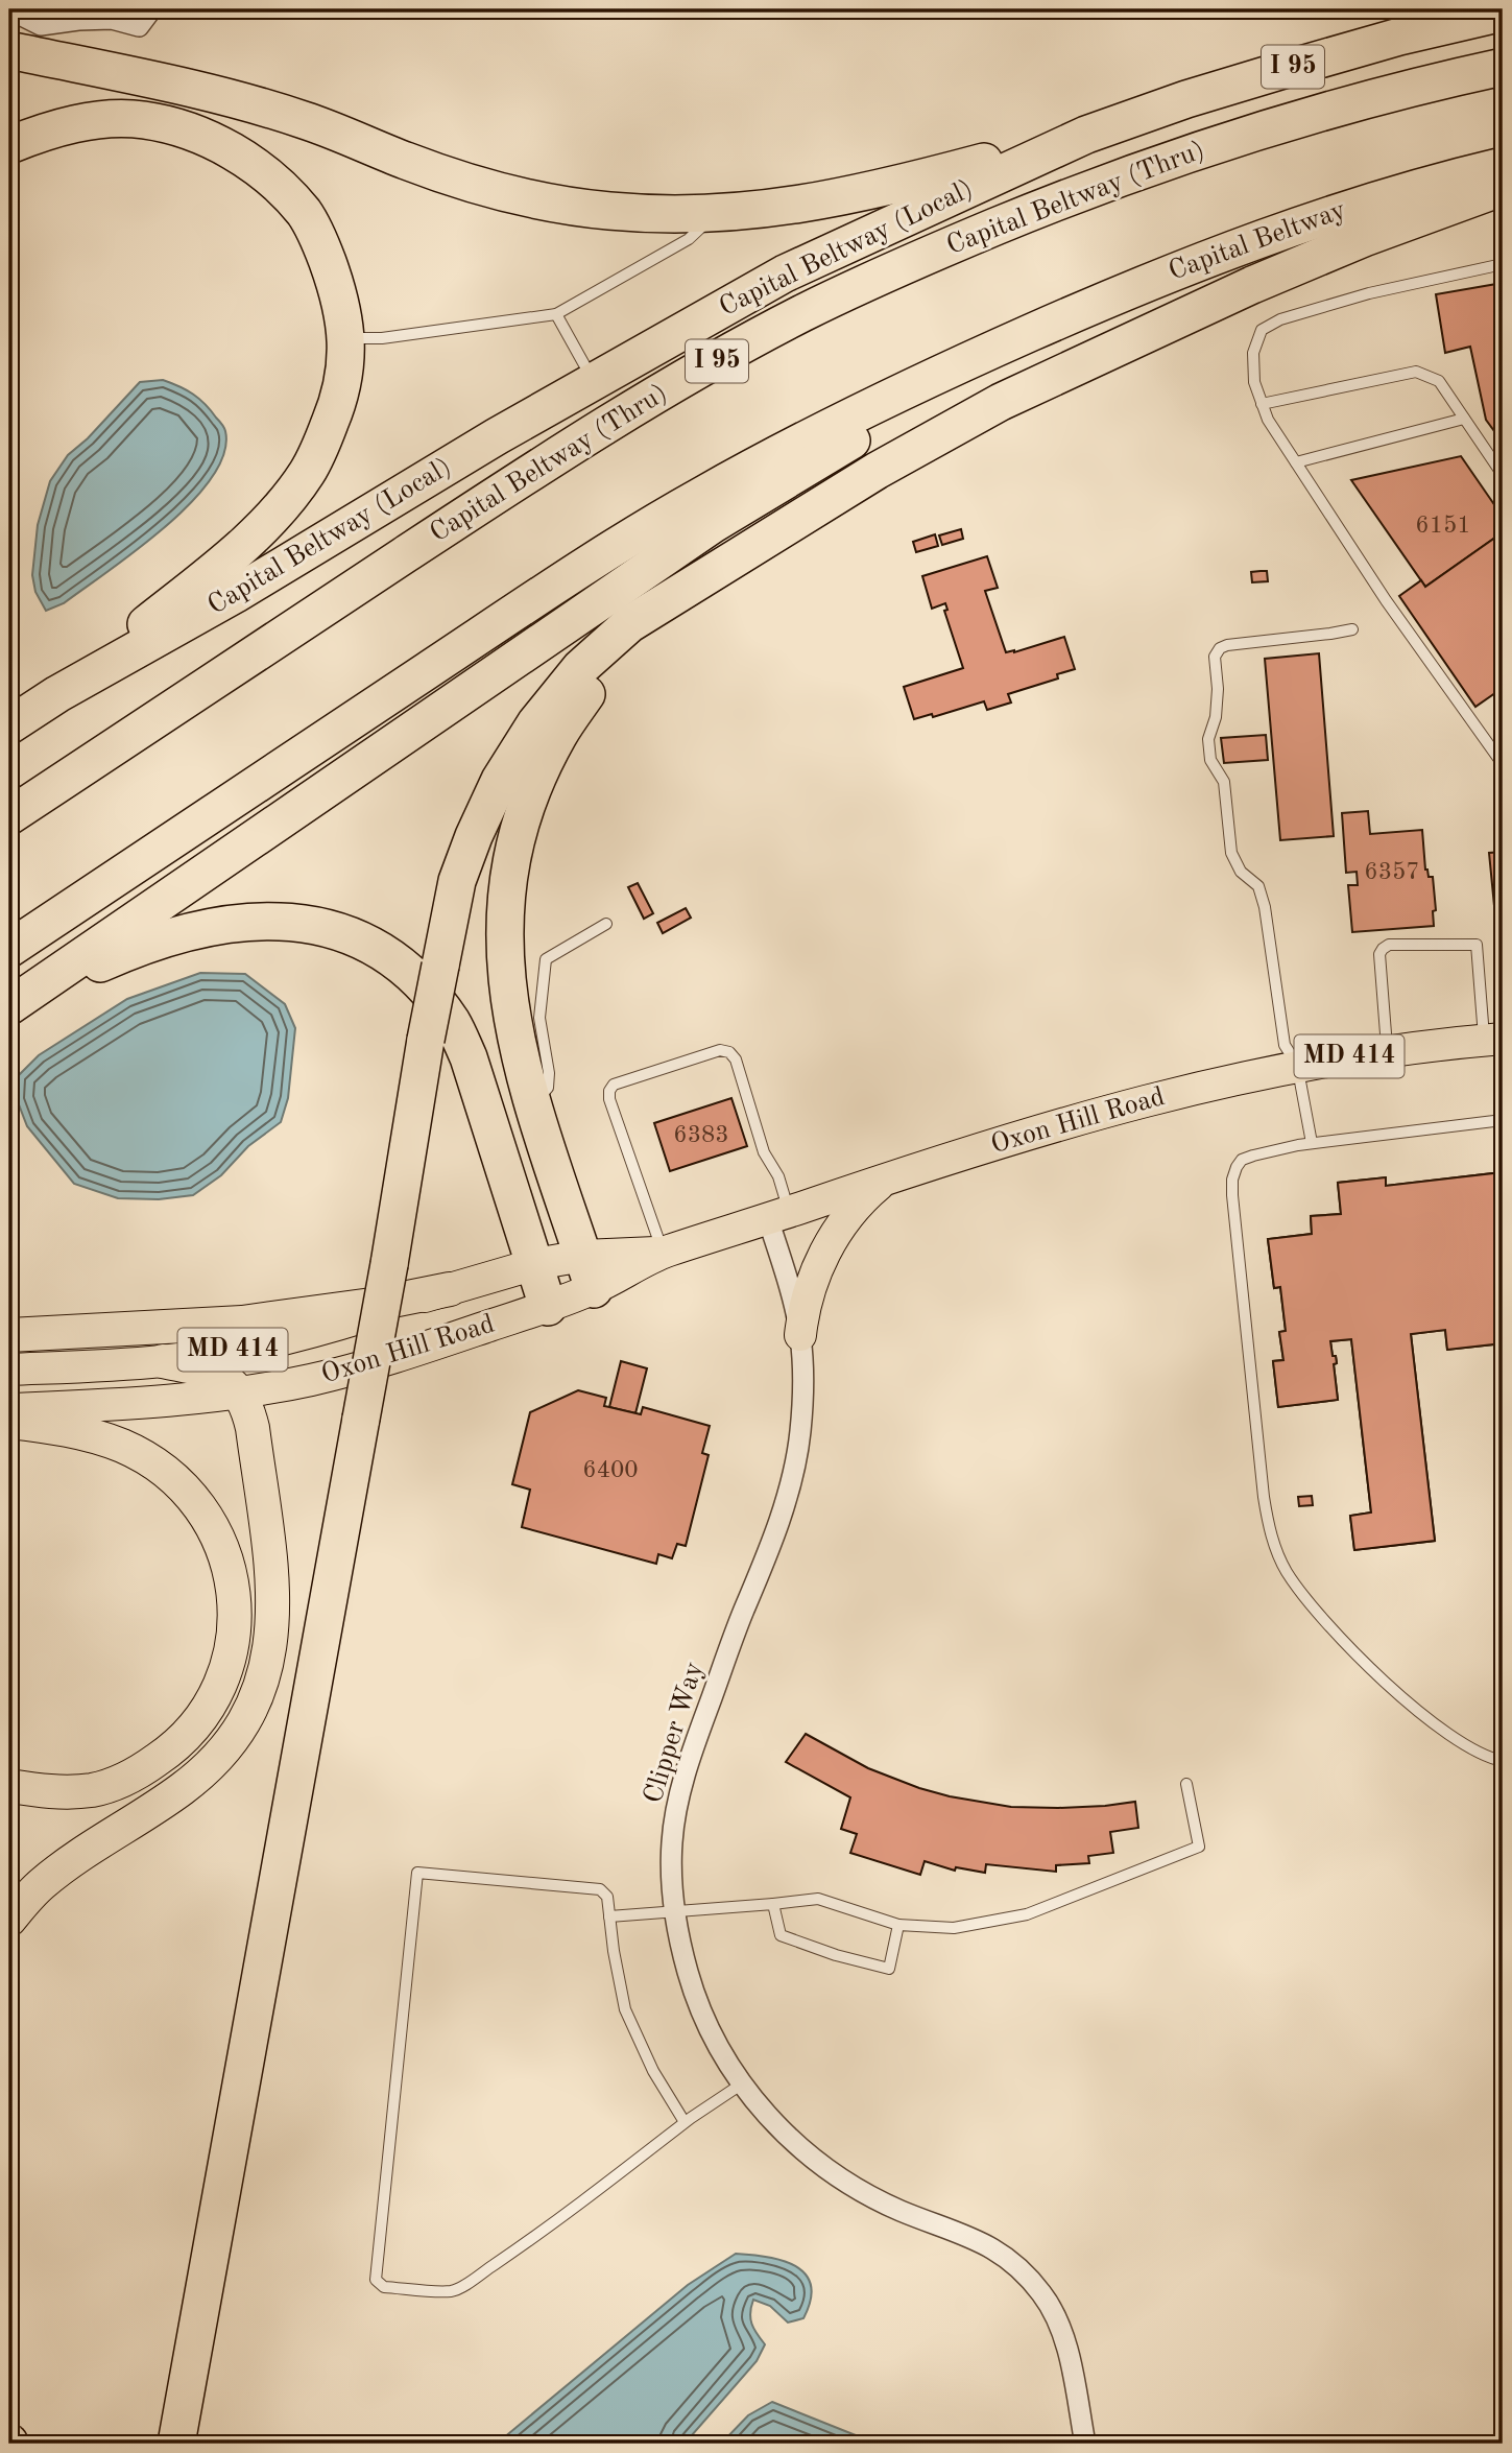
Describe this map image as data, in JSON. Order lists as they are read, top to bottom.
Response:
{
  "streets": {
    "highway": [
      "I 95",
      "Capital Beltway (Thru)",
      "Capital Beltway",
      "Capital Beltway (Local)"
    ],
    "main road": ["MD 414", "Oxon Hill Road"],
    "street": ["Clipper Way"]
  },
  "crossings": [
    ["Oxon Hill Road", "Clipper Way"]
  ],
  "house_numbers": [
    "6151",
    "6357",
    "6383",
    "6400"
  ]
}
